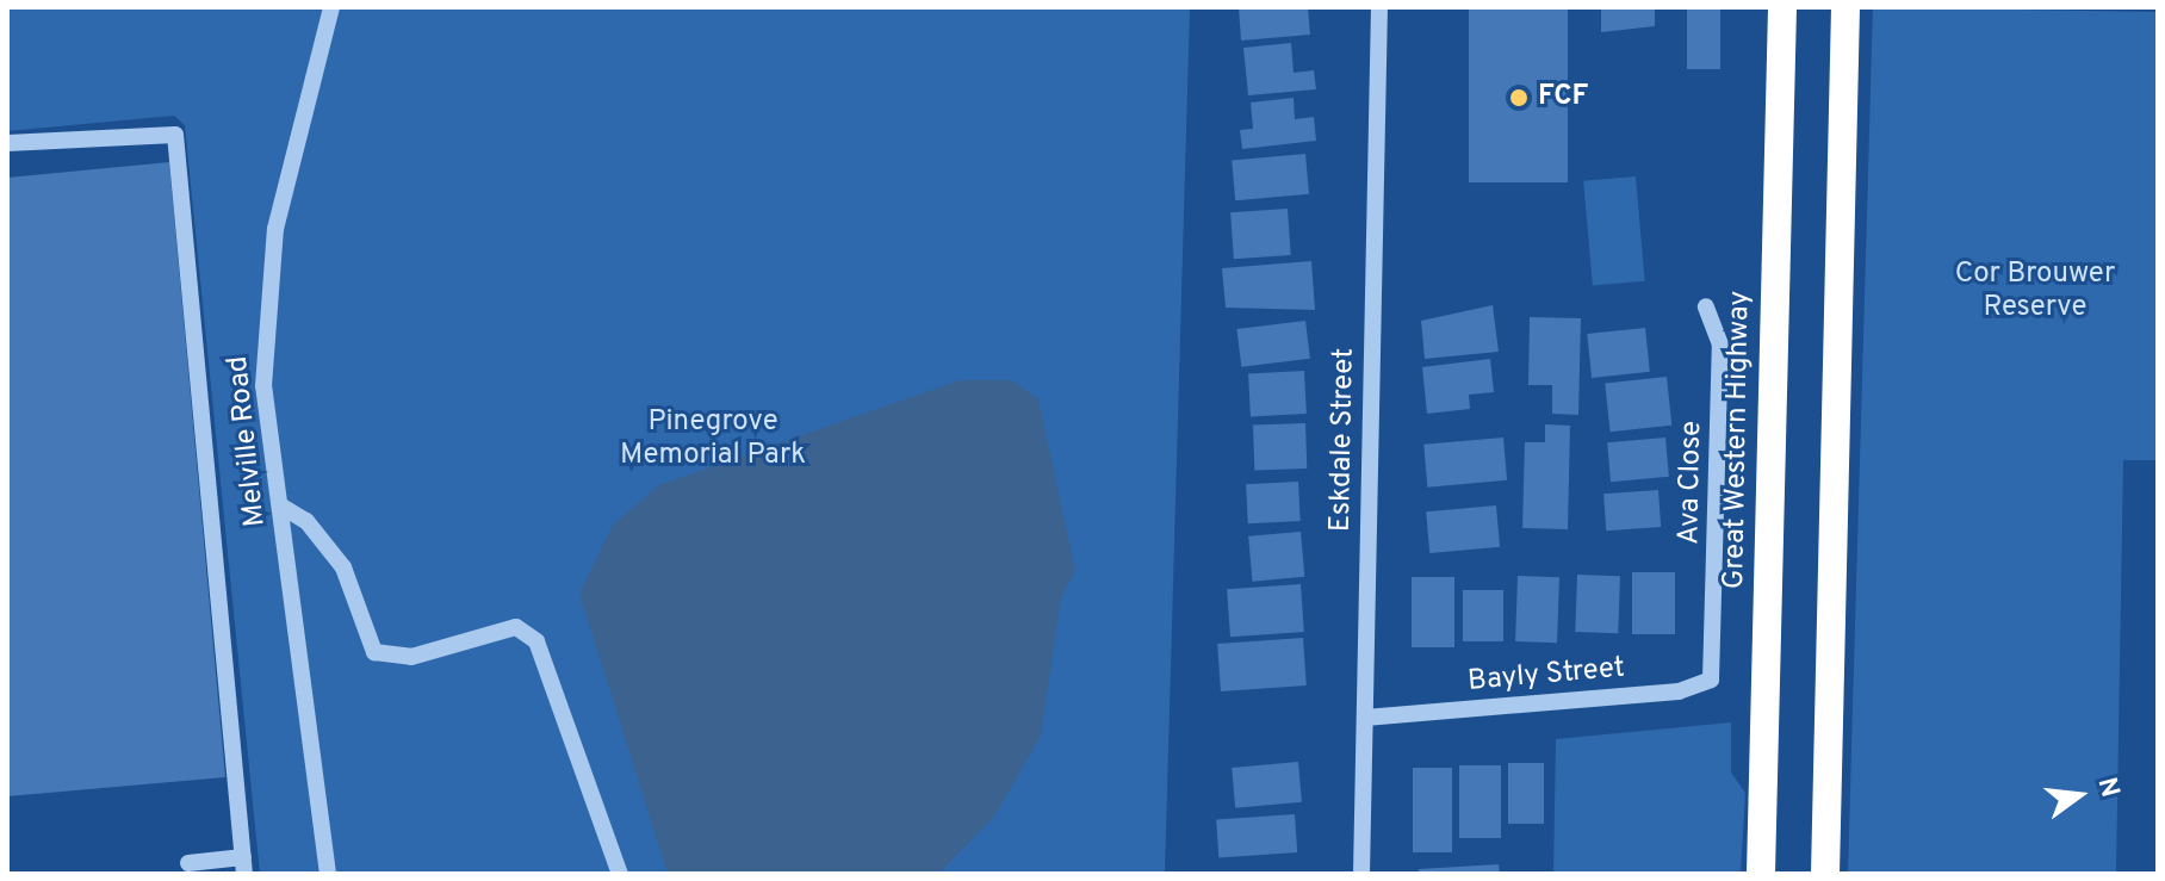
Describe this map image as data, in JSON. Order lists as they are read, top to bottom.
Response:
{
  "streets": {
    "highway": ["Great Western Highway"],
    "street": [
      "Eskdale Street",
      "Melville Road",
      "Ava Close",
      "Bayly Street"
    ]
  },
  "crossings": [
    ["Eskdale Street", "Bayly Street"],
    ["Ava Close", "Bayly Street"]
  ],
  "parks": ["Cor Brouwer Reserve", "Pinegrove Memorial Park"],
  "places": ["FCF"],
  "north": "right"
}
